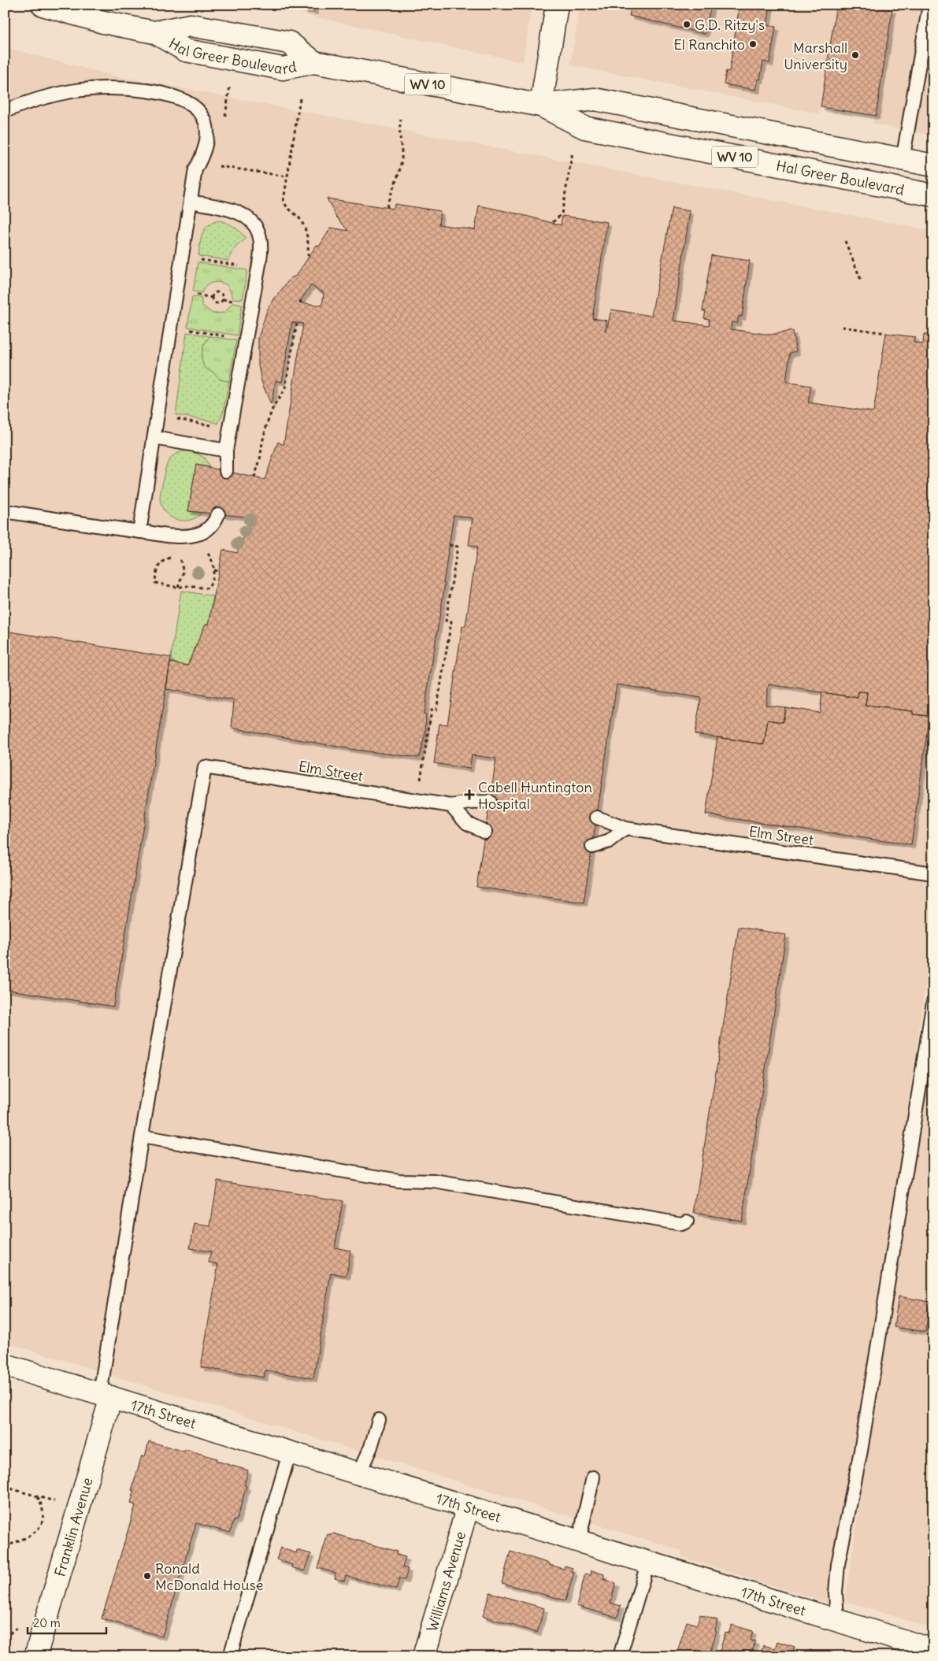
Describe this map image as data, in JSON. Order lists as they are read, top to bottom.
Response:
{
  "streets": {
    "street": [
      "Hal Greer Boulevard",
      "WV 10",
      "17th Street",
      "Franklin Avenue",
      "Williams Avenue"
    ],
    "lane": ["Elm Street"]
  },
  "crossings": [
    ["17th Street", "Franklin Avenue"],
    ["17th Street", "Williams Avenue"]
  ],
  "places": {
    "other": [
      "G.D. Ritzy's",
      "El Ranchito",
      "Marshall University",
      "Ronald McDonald House"
    ],
    "health": ["Cabell Huntington Hospital"]
  },
  "scale_bar": "20 m"
}
